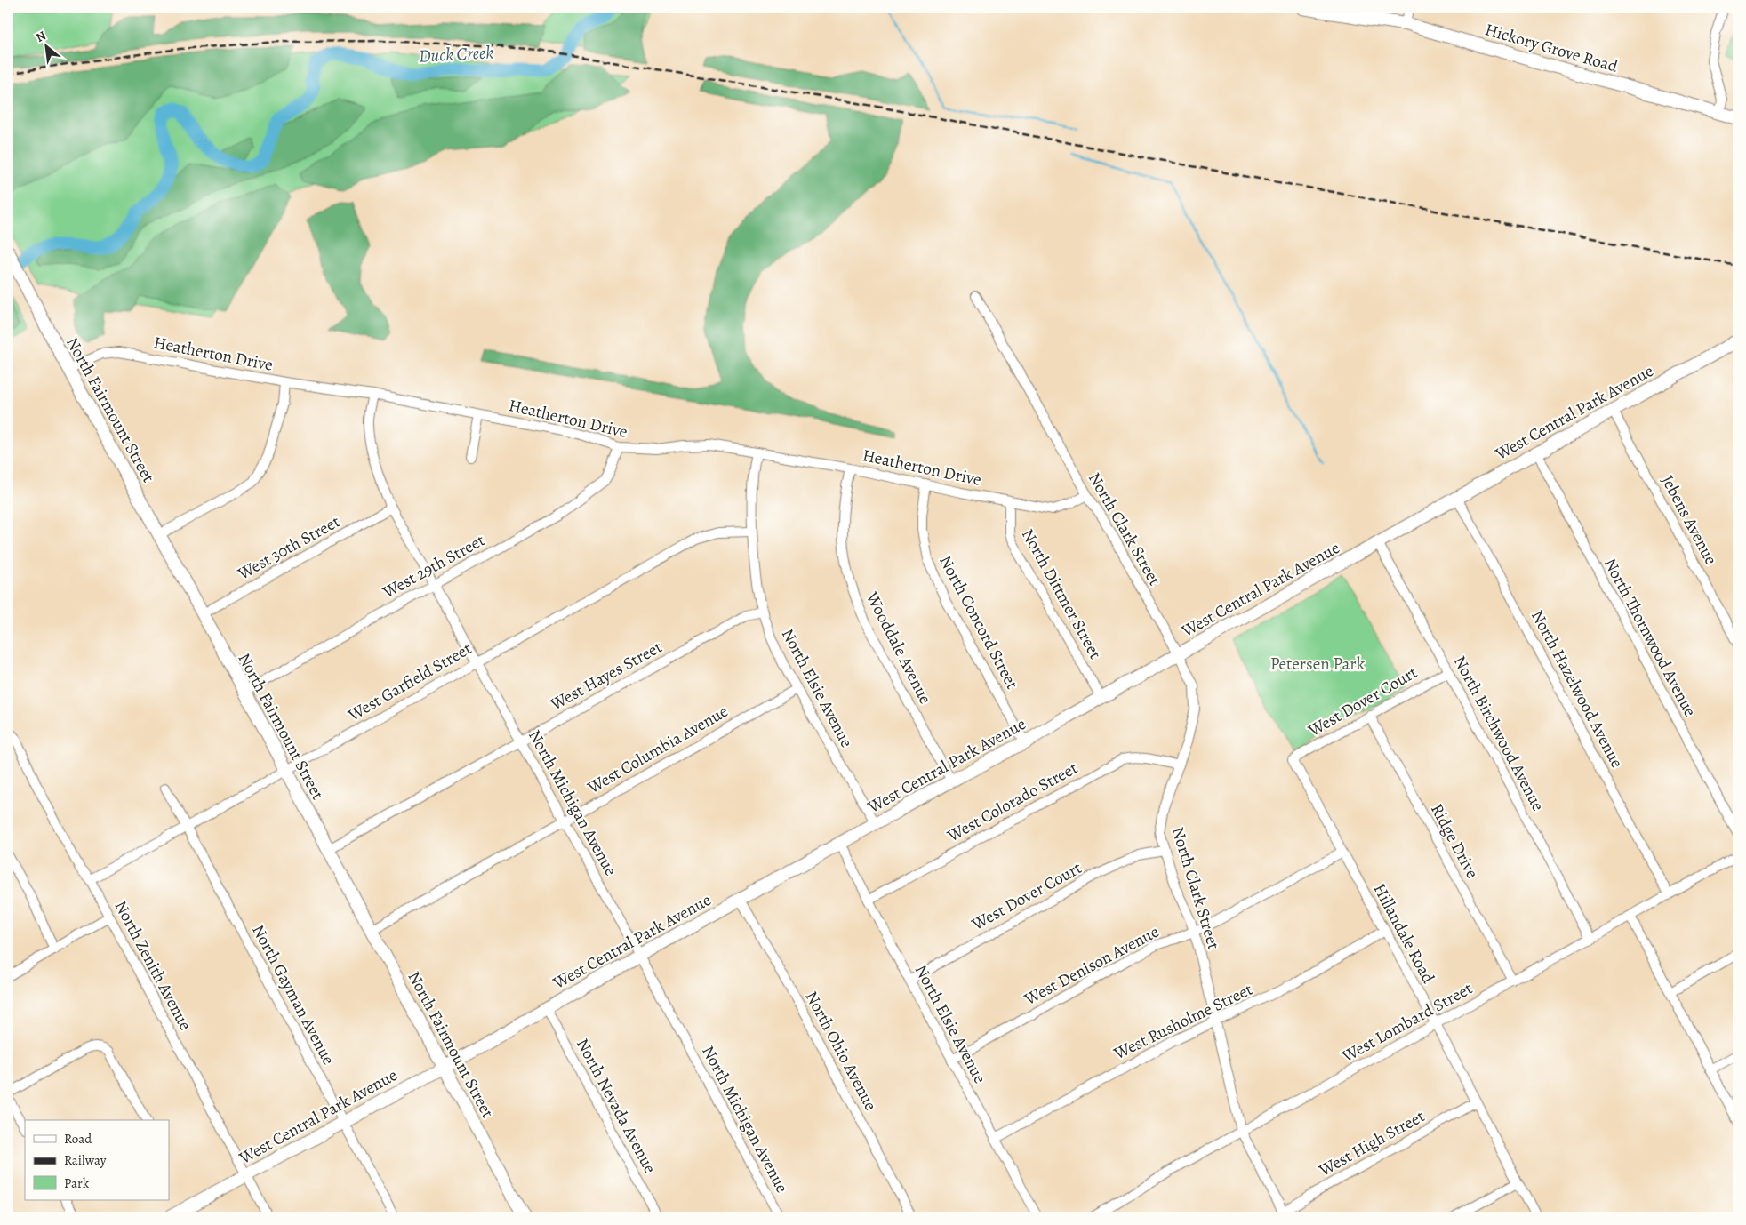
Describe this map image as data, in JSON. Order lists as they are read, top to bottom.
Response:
{
  "streets": {
    "street": [
      "Hickory Grove Road",
      "Heatherton Drive",
      "North Fairmount Street",
      "West Central Park Avenue",
      "Jebens Avenue",
      "North Clark Street",
      "West 30th Street",
      "West 29th Street",
      "North Dittmer Street",
      "North Concord Street",
      "North Thornwood Avenue",
      "Wooddale Avenue",
      "West Hayes Street",
      "West Garfield Street",
      "North Elsie Avenue",
      "North Hazelwood Avenue",
      "West Dover Court",
      "North Birchwood Avenue",
      "West Columbia Avenue",
      "West Colorado Street",
      "North Michigan Avenue",
      "Ridge Drive",
      "Hillandale Road",
      "North Zenith Avenue",
      "West Denison Avenue",
      "North Gayman Avenue",
      "West Rusholme Street",
      "West Lombard Street",
      "North Ohio Avenue",
      "North Nevada Avenue",
      "West High Street"
    ]
  },
  "crossings": [
    ["Heatherton Drive", "North Fairmount Street"],
    ["Heatherton Drive", "North Clark Street"],
    ["Heatherton Drive", "West 29th Street"],
    ["Heatherton Drive", "North Dittmer Street"],
    ["Heatherton Drive", "North Concord Street"],
    ["Heatherton Drive", "Wooddale Avenue"],
    ["Heatherton Drive", "North Elsie Avenue"],
    ["Heatherton Drive", "North Michigan Avenue"],
    ["North Fairmount Street", "West Central Park Avenue"],
    ["North Fairmount Street", "West 30th Street"],
    ["North Fairmount Street", "West 29th Street"],
    ["North Fairmount Street", "West Hayes Street"],
    ["North Fairmount Street", "West Garfield Street"],
    ["North Fairmount Street", "West Columbia Avenue"],
    ["West Central Park Avenue", "Jebens Avenue"],
    ["West Central Park Avenue", "North Clark Street"],
    ["West Central Park Avenue", "North Dittmer Street"],
    ["West Central Park Avenue", "North Concord Street"],
    ["West Central Park Avenue", "North Thornwood Avenue"],
    ["West Central Park Avenue", "Wooddale Avenue"],
    ["West Central Park Avenue", "North Elsie Avenue"],
    ["West Central Park Avenue", "North Hazelwood Avenue"],
    ["West Central Park Avenue", "North Birchwood Avenue"],
    ["West Central Park Avenue", "North Michigan Avenue"],
    ["West Central Park Avenue", "North Zenith Avenue"],
    ["West Central Park Avenue", "North Gayman Avenue"],
    ["West Central Park Avenue", "North Ohio Avenue"],
    ["West Central Park Avenue", "North Nevada Avenue"],
    ["North Clark Street", "West Dover Court"],
    ["North Clark Street", "West Colorado Street"],
    ["North Clark Street", "West Denison Avenue"],
    ["North Clark Street", "West Rusholme Street"],
    ["North Clark Street", "West Lombard Street"],
    ["North Clark Street", "West High Street"],
    ["West 30th Street", "North Michigan Avenue"],
    ["West 29th Street", "North Michigan Avenue"],
    ["West Hayes Street", "North Elsie Avenue"],
    ["West Hayes Street", "North Michigan Avenue"],
    ["West Garfield Street", "North Elsie Avenue"],
    ["West Garfield Street", "North Michigan Avenue"],
    ["West Garfield Street", "North Zenith Avenue"],
    ["West Garfield Street", "North Gayman Avenue"],
    ["North Elsie Avenue", "West Dover Court"],
    ["North Elsie Avenue", "West Columbia Avenue"],
    ["North Elsie Avenue", "West Colorado Street"],
    ["North Elsie Avenue", "West Denison Avenue"],
    ["North Elsie Avenue", "West Rusholme Street"],
    ["North Hazelwood Avenue", "West Lombard Street"],
    ["West Dover Court", "North Birchwood Avenue"],
    ["West Dover Court", "Ridge Drive"],
    ["West Dover Court", "Hillandale Road"],
    ["North Birchwood Avenue", "West Lombard Street"],
    ["West Columbia Avenue", "North Michigan Avenue"],
    ["Ridge Drive", "West Lombard Street"],
    ["Hillandale Road", "West Denison Avenue"],
    ["Hillandale Road", "West Rusholme Street"],
    ["Hillandale Road", "West Lombard Street"],
    ["Hillandale Road", "West High Street"]
  ],
  "water": ["Duck Creek"],
  "parks": ["Petersen Park"],
  "legend": ["Road", "Railway", "Park"],
  "north": "top left"
}
